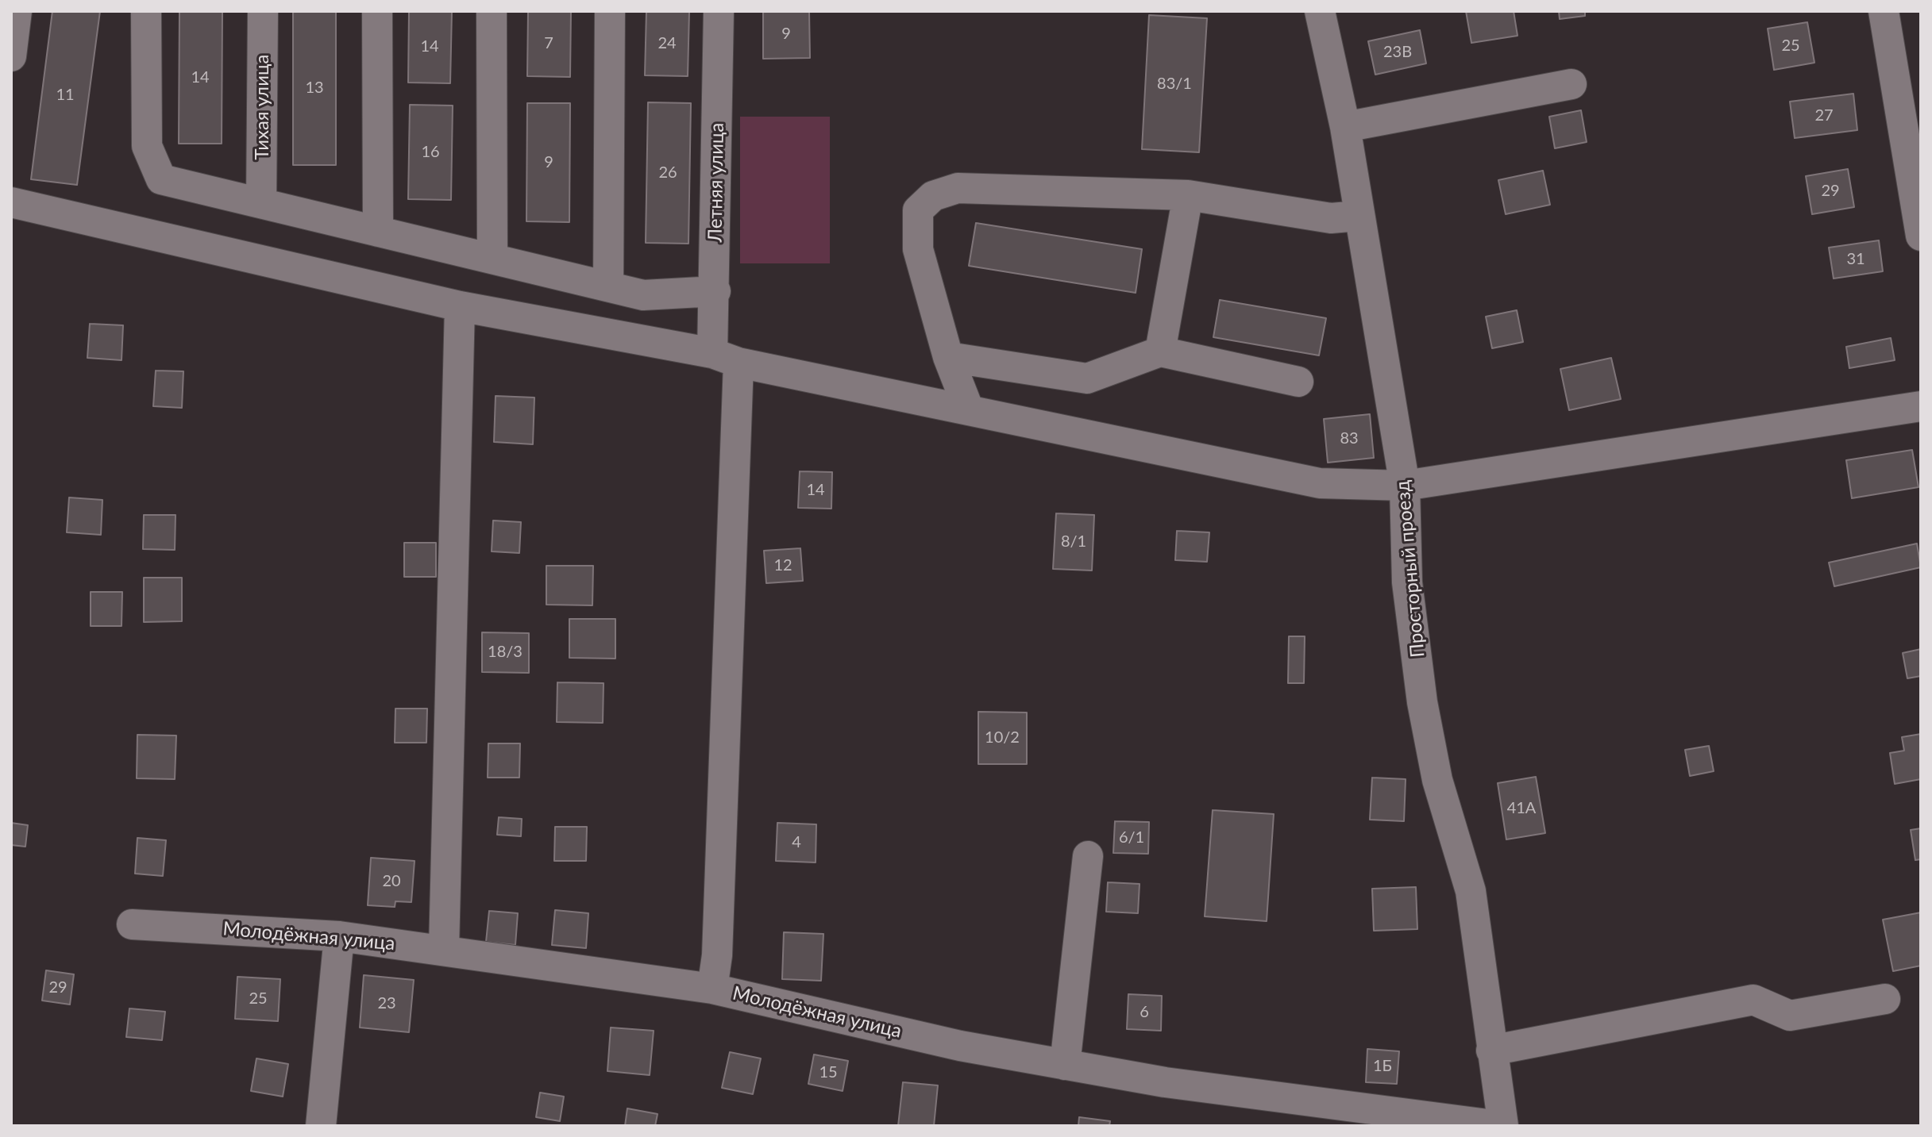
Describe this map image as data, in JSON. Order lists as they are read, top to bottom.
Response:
{
  "streets": {
    "street": [
      "Тихая улица",
      "Летняя улица",
      "Просторный проезд",
      "Молодёжная улица"
    ]
  },
  "crossings": [
    ["Летняя улица", "Молодёжная улица"],
    ["Просторный проезд", "Молодёжная улица"]
  ],
  "house_numbers": [
    "9",
    "7",
    "24",
    "25",
    "14",
    "23В",
    "14",
    "83/1",
    "13",
    "11",
    "27",
    "16",
    "9",
    "26",
    "29",
    "31",
    "83",
    "14",
    "8/1",
    "12",
    "18/3",
    "10/2",
    "41А",
    "6/1",
    "4",
    "20",
    "29",
    "25",
    "23",
    "6",
    "1Б",
    "15"
  ]
}
